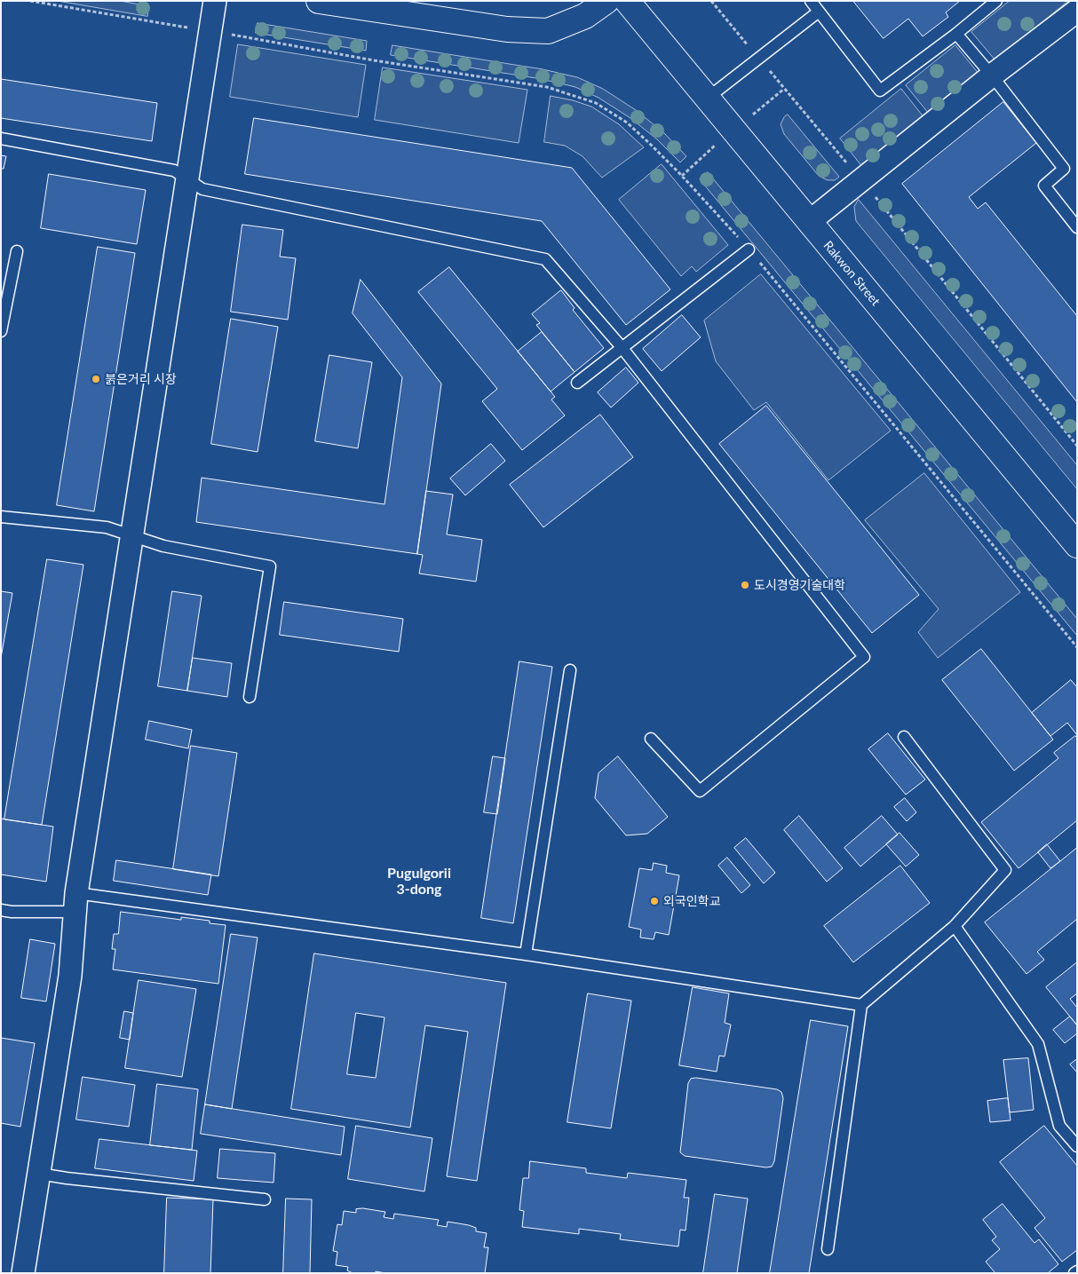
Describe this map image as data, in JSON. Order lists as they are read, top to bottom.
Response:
{
  "streets": {
    "main road": ["Rakwon Street"]
  },
  "districts": ["Pugulgorii 3-dong"],
  "places": ["붉은거리 시장", "도시경영기술대학", "외국인학교"]
}
